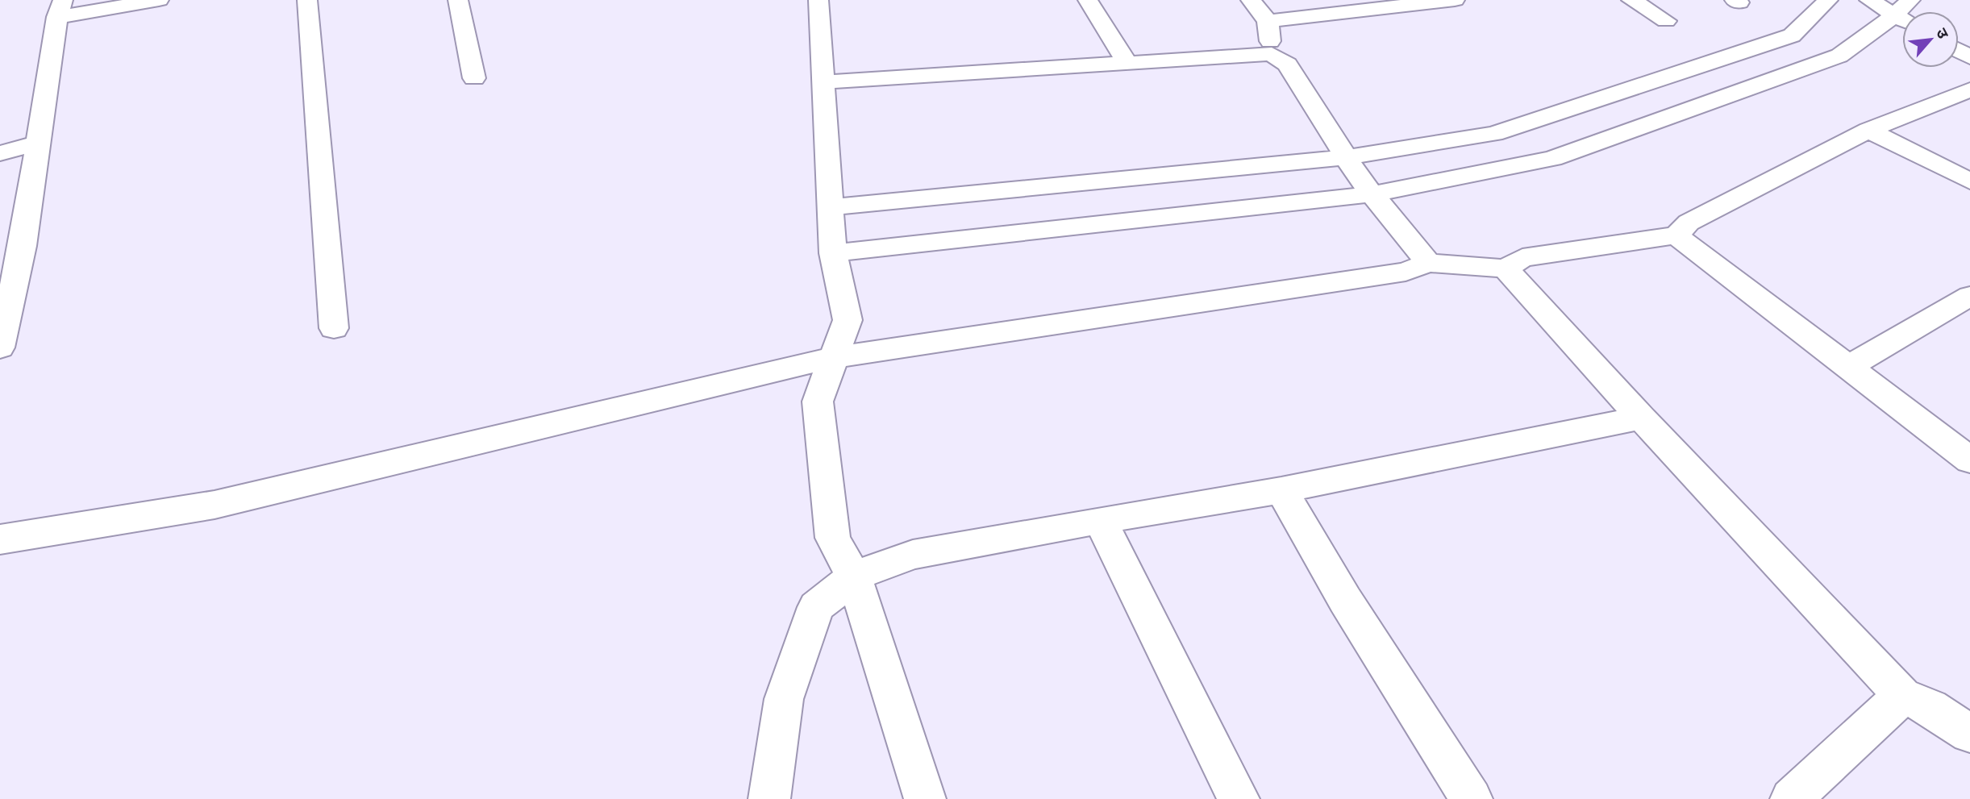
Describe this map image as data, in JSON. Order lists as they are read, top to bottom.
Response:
{
  "north": "top right"
}
